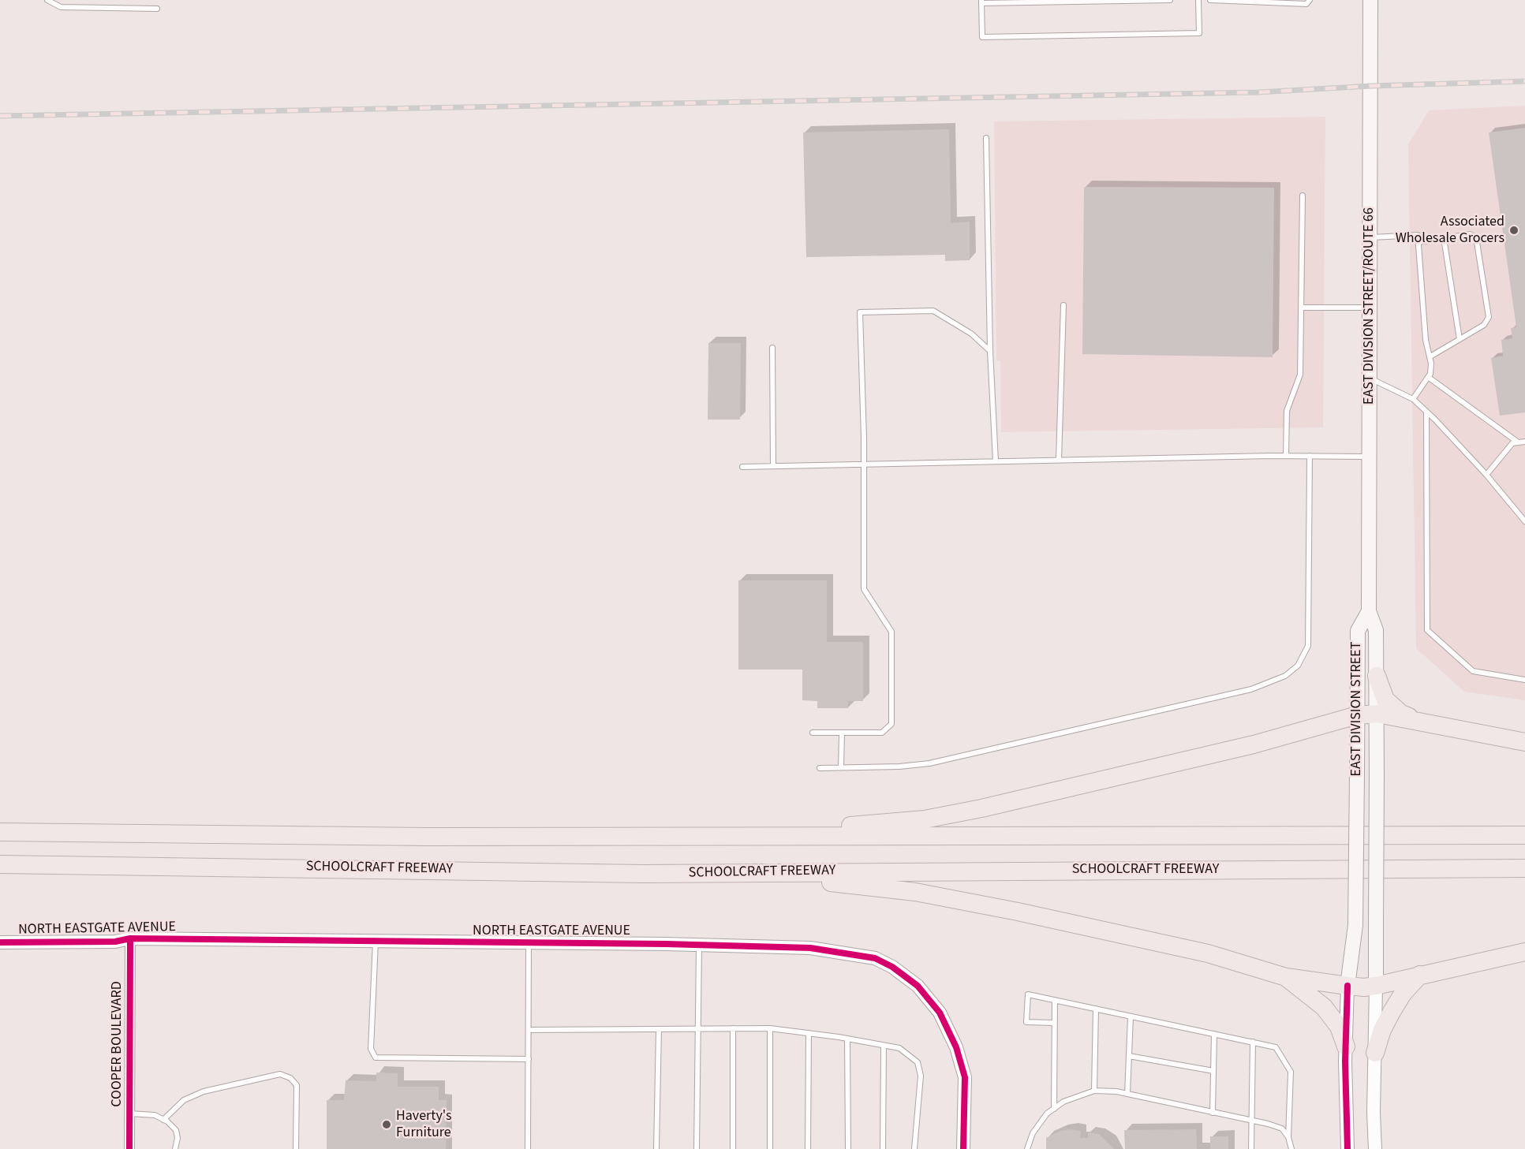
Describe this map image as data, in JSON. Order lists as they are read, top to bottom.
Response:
{
  "streets": {
    "highway": ["SCHOOLCRAFT FREEWAY"],
    "main road": ["EAST DIVISION STREET/ROUTE 66", "EAST DIVISION STREET"],
    "street": ["NORTH EASTGATE AVENUE", "COOPER BOULEVARD"]
  },
  "crossings": [
    ["EAST DIVISION STREET/ROUTE 66", "EAST DIVISION STREET"],
    ["NORTH EASTGATE AVENUE", "COOPER BOULEVARD"]
  ],
  "places": ["Associated Wholesale Grocers", "Haverty's Furniture"]
}
